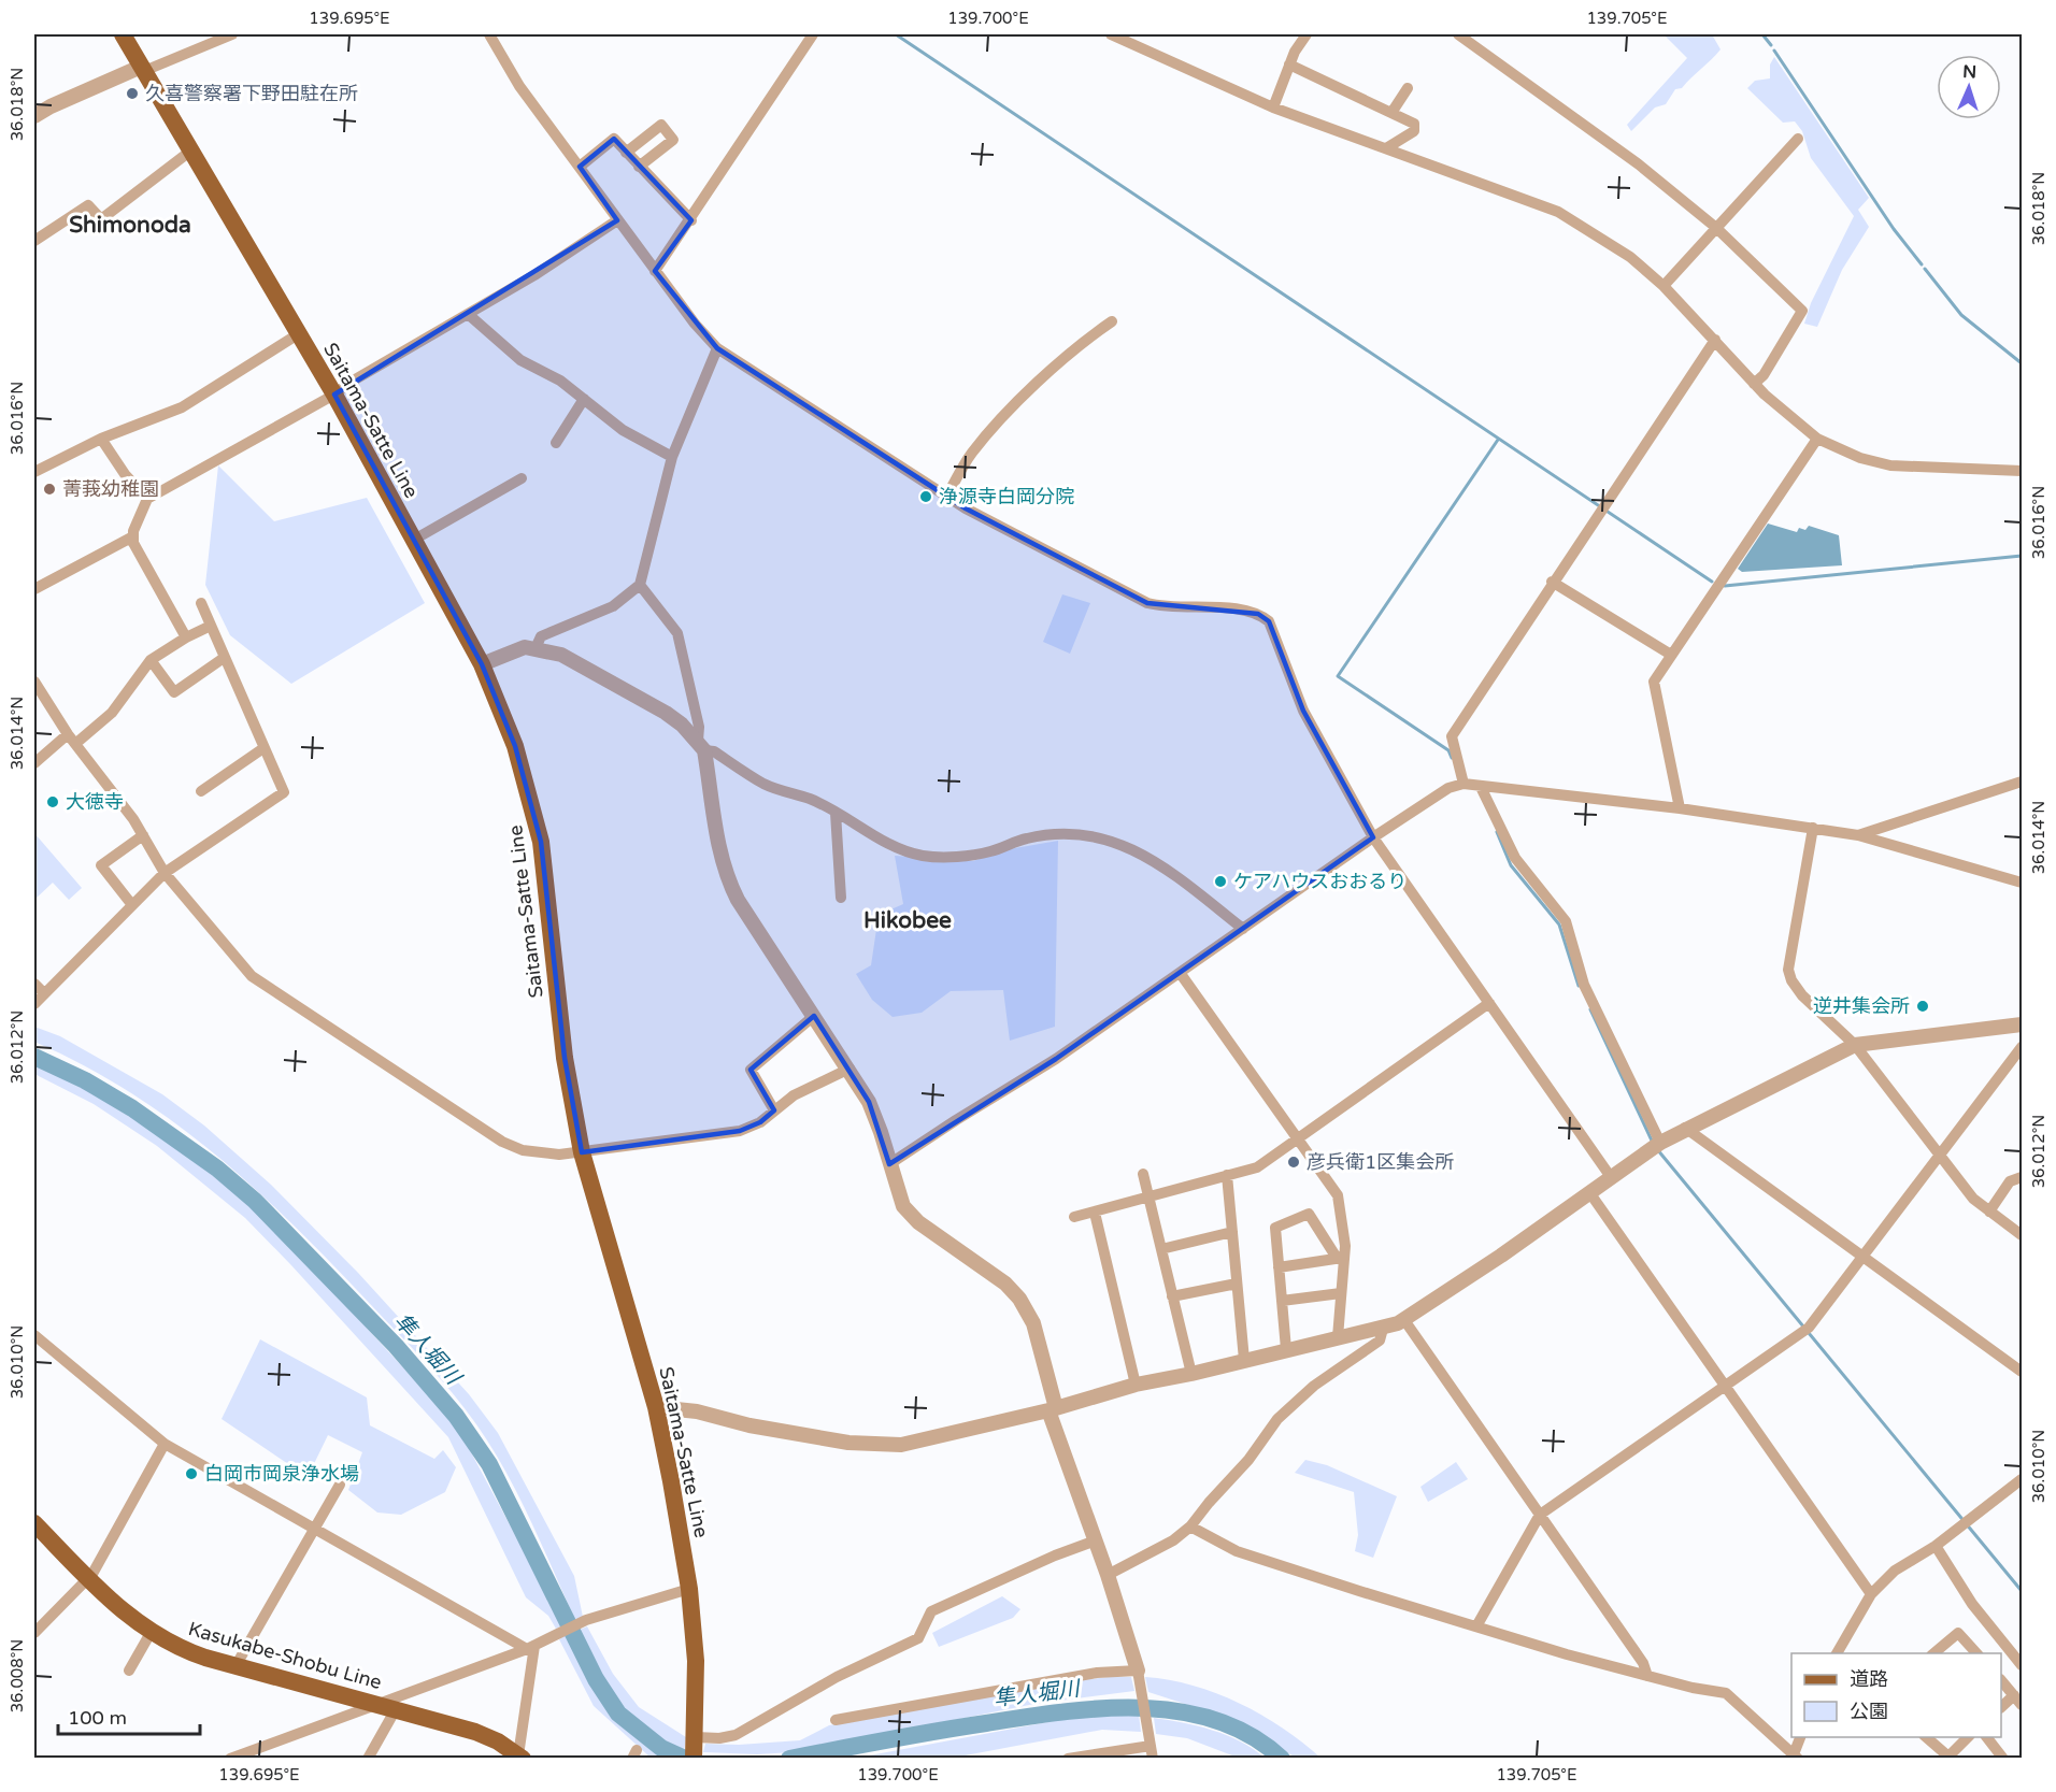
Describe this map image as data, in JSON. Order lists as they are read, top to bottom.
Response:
{
  "streets": {
    "main road": ["Saitama-Satte Line", "Kasukabe-Shobu Line"]
  },
  "districts": ["Shimonoda", "Hikobee"],
  "water": ["隼人堀川"],
  "places": [
    "久喜警察署下野田駐在所",
    "菁莪幼稚園",
    "浄源寺白岡分院",
    "大徳寺",
    "ケアハウスおおるり",
    "逆井集会所",
    "彦兵衛1区集会所",
    "白岡市岡泉浄水場"
  ],
  "legend": ["道路", "公園"],
  "scale_bar": "100 m",
  "north": "top",
  "coordinates": [
    "139.695°E",
    "139.700°E",
    "139.705°E",
    "36.018°N",
    "36.016°N",
    "36.014°N",
    "36.012°N",
    "36.010°N",
    "36.008°N"
  ]
}
